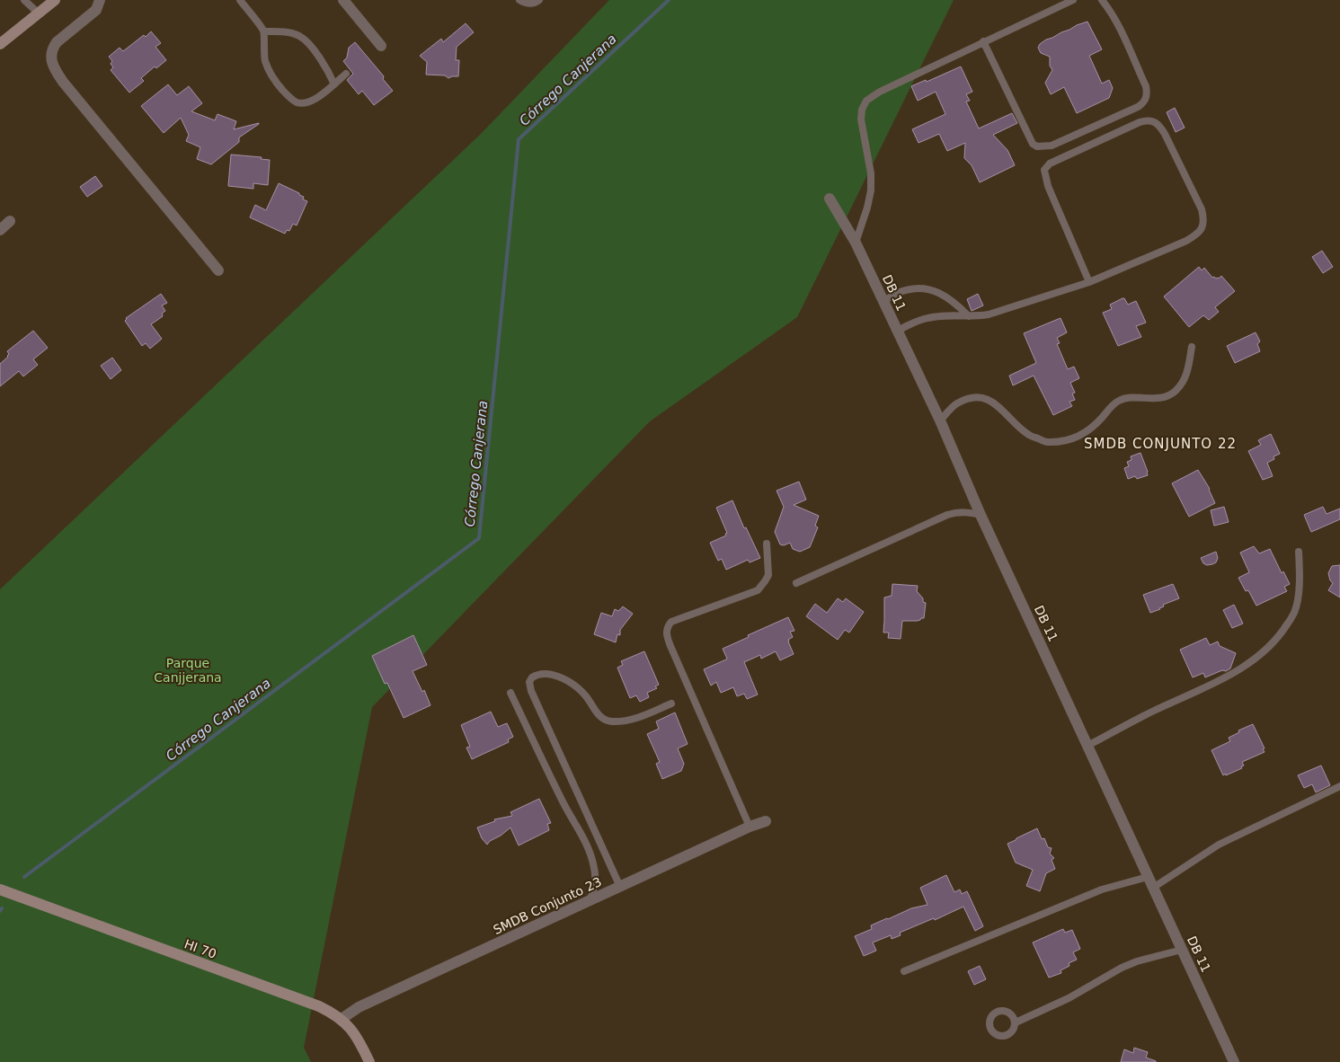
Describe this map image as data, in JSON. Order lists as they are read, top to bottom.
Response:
{
  "streets": {
    "street": ["DB 11", "SMDB Conjunto 23", "HI 70"]
  },
  "crossings": [
    ["SMDB Conjunto 23", "HI 70"]
  ],
  "districts": ["SMDB CONJUNTO 22"],
  "water": ["Córrego Canjerana"],
  "parks": ["Parque Canjjerana"]
}
